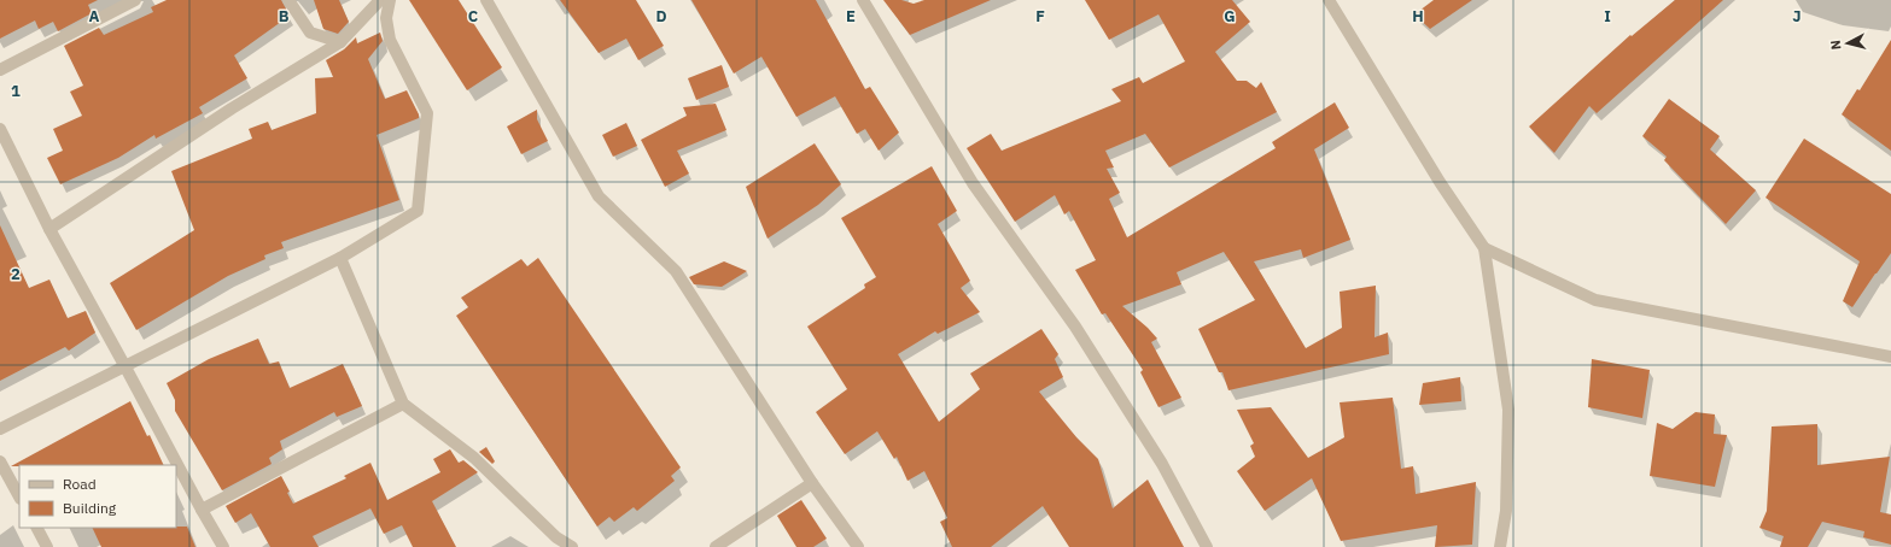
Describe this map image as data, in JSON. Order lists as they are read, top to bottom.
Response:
{
  "legend": ["Road", "Building"],
  "north": "left",
  "grid": {
    "columns": [
      "A",
      "B",
      "C",
      "D",
      "E",
      "F",
      "G",
      "H",
      "I",
      "J"
    ],
    "rows": ["1", "2"]
  }
}
